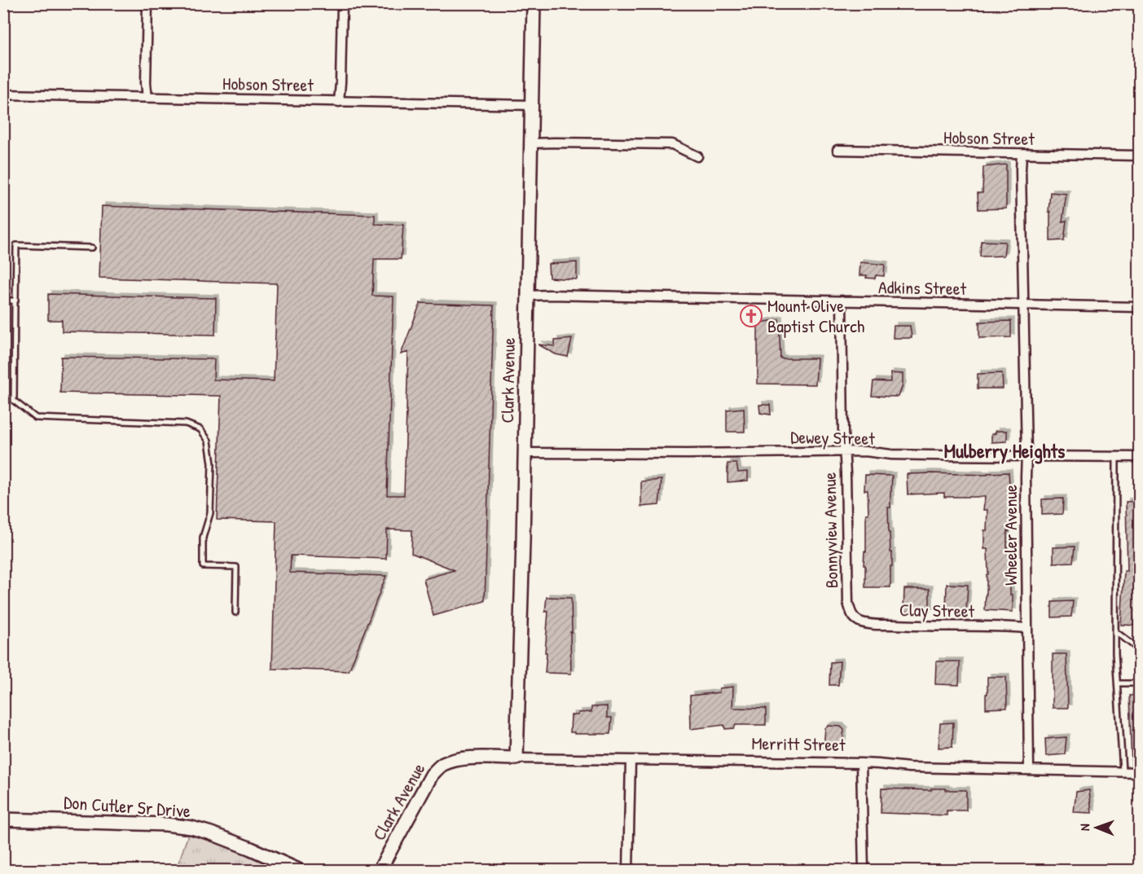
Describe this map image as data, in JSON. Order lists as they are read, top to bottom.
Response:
{
  "streets": {
    "street": [
      "Hobson Street",
      "Adkins Street",
      "Clark Avenue",
      "Dewey Street",
      "Bonnyview Avenue",
      "Wheeler Avenue",
      "Clay Street",
      "Merritt Street",
      "Don Cutler Sr Drive"
    ]
  },
  "crossings": [
    ["Hobson Street", "Clark Avenue"],
    ["Hobson Street", "Wheeler Avenue"],
    ["Adkins Street", "Clark Avenue"],
    ["Adkins Street", "Bonnyview Avenue"],
    ["Adkins Street", "Wheeler Avenue"],
    ["Clark Avenue", "Dewey Street"],
    ["Clark Avenue", "Merritt Street"],
    ["Dewey Street", "Bonnyview Avenue"],
    ["Dewey Street", "Wheeler Avenue"],
    ["Bonnyview Avenue", "Clay Street"],
    ["Wheeler Avenue", "Clay Street"],
    ["Wheeler Avenue", "Merritt Street"]
  ],
  "districts": ["Mulberry Heights"],
  "places": {
    "church": ["Mount Olive Baptist Church"]
  },
  "north": "left"
}
